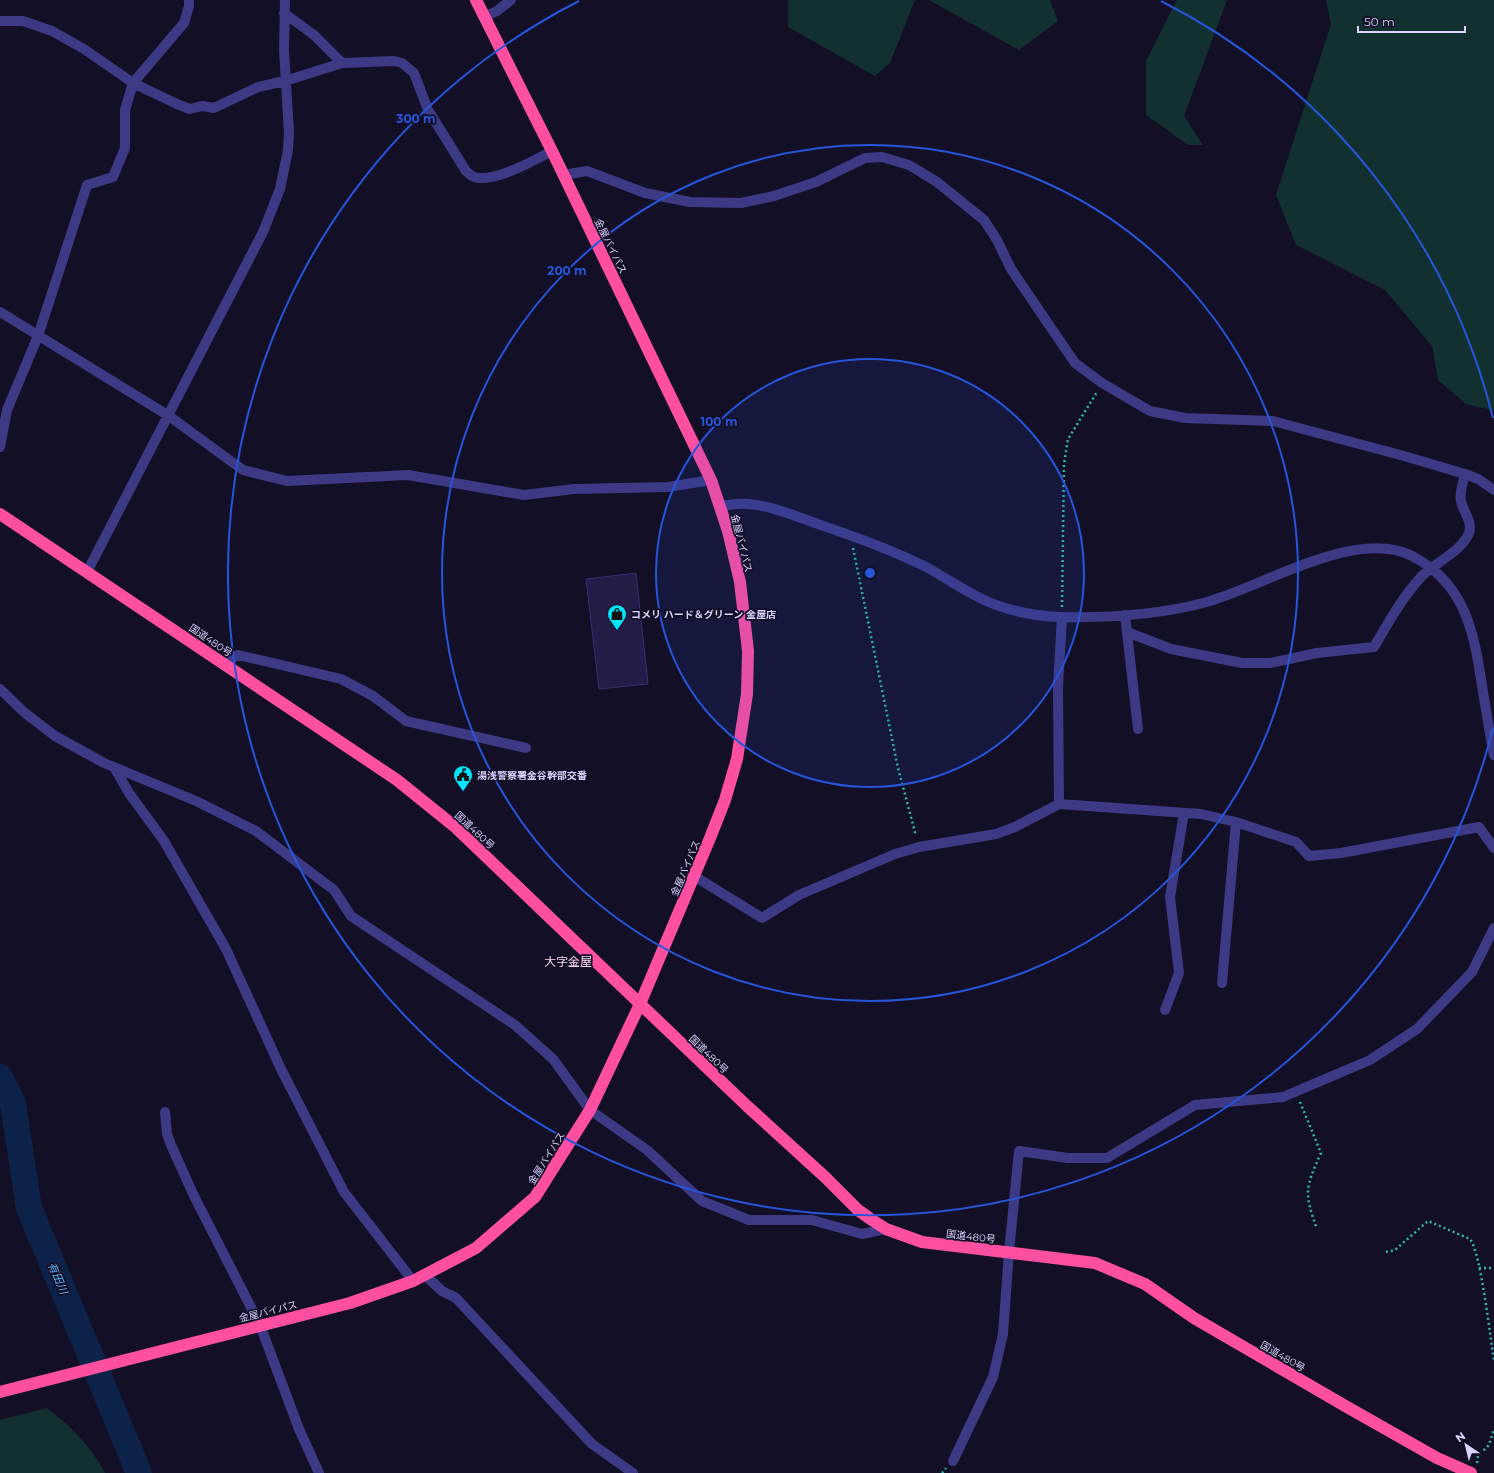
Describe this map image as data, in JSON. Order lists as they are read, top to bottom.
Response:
{
  "streets": {
    "highway": ["金屋バイパス", "国道480号"]
  },
  "crossings": [
    ["金屋バイパス", "国道480号"]
  ],
  "districts": ["大字金屋"],
  "water": ["有田川"],
  "places": {
    "shop": ["コメリ ハード＆グリーン 金屋店"],
    "public building": ["湯浅警察署金谷幹部交番"]
  },
  "scale_bar": "50 m",
  "north": "top left",
  "rings": ["300 m", "200 m", "100 m"]
}
